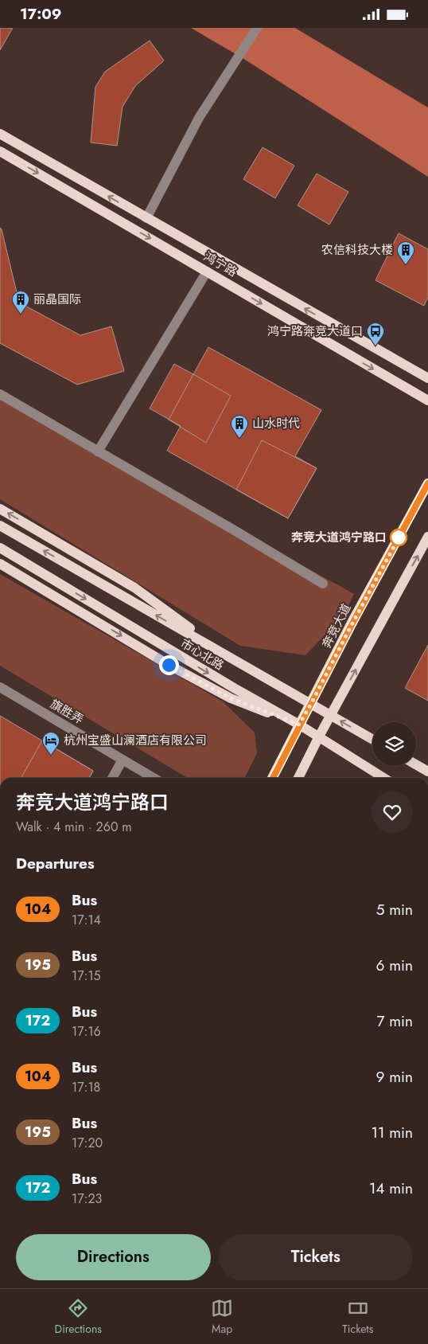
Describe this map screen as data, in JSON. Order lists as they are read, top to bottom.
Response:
{
  "streets": {
    "main road": ["鸿宁路", "奔竞大道", "市心北路"],
    "street": ["旗胜弄"]
  },
  "crossings": [
    ["奔竞大道", "市心北路"]
  ],
  "places": {
    "building": ["农信科技大楼", "丽晶国际", "山水时代"],
    "bus stop": ["鸿宁路奔竞大道口"],
    "other": ["奔竞大道鸿宁路口"],
    "hotel": ["杭州宝盛山澜酒店有限公司"]
  },
  "lines": ["bus line 104"],
  "page": {
    "status": "17:09",
    "heading": [
      ["奔竞大道鸿宁路口", "Walk · 4 min · 260 m"],
      "Departures"
    ],
    "list": [
      {
        "mark": "104",
        "name": "Bus",
        "note": "17:14",
        "value": "5 min"
      },
      {
        "mark": "195",
        "name": "Bus",
        "note": "17:15",
        "value": "6 min"
      },
      {
        "mark": "172",
        "name": "Bus",
        "note": "17:16",
        "value": "7 min"
      },
      {
        "mark": "104",
        "name": "Bus",
        "note": "17:18",
        "value": "9 min"
      },
      {
        "mark": "195",
        "name": "Bus",
        "note": "17:20",
        "value": "11 min"
      },
      {
        "mark": "172",
        "name": "Bus",
        "note": "17:23",
        "value": "14 min"
      }
    ],
    "buttons": ["Directions", "Tickets"],
    "tabs": ["Directions", "Map", "Tickets"]
  }
}
